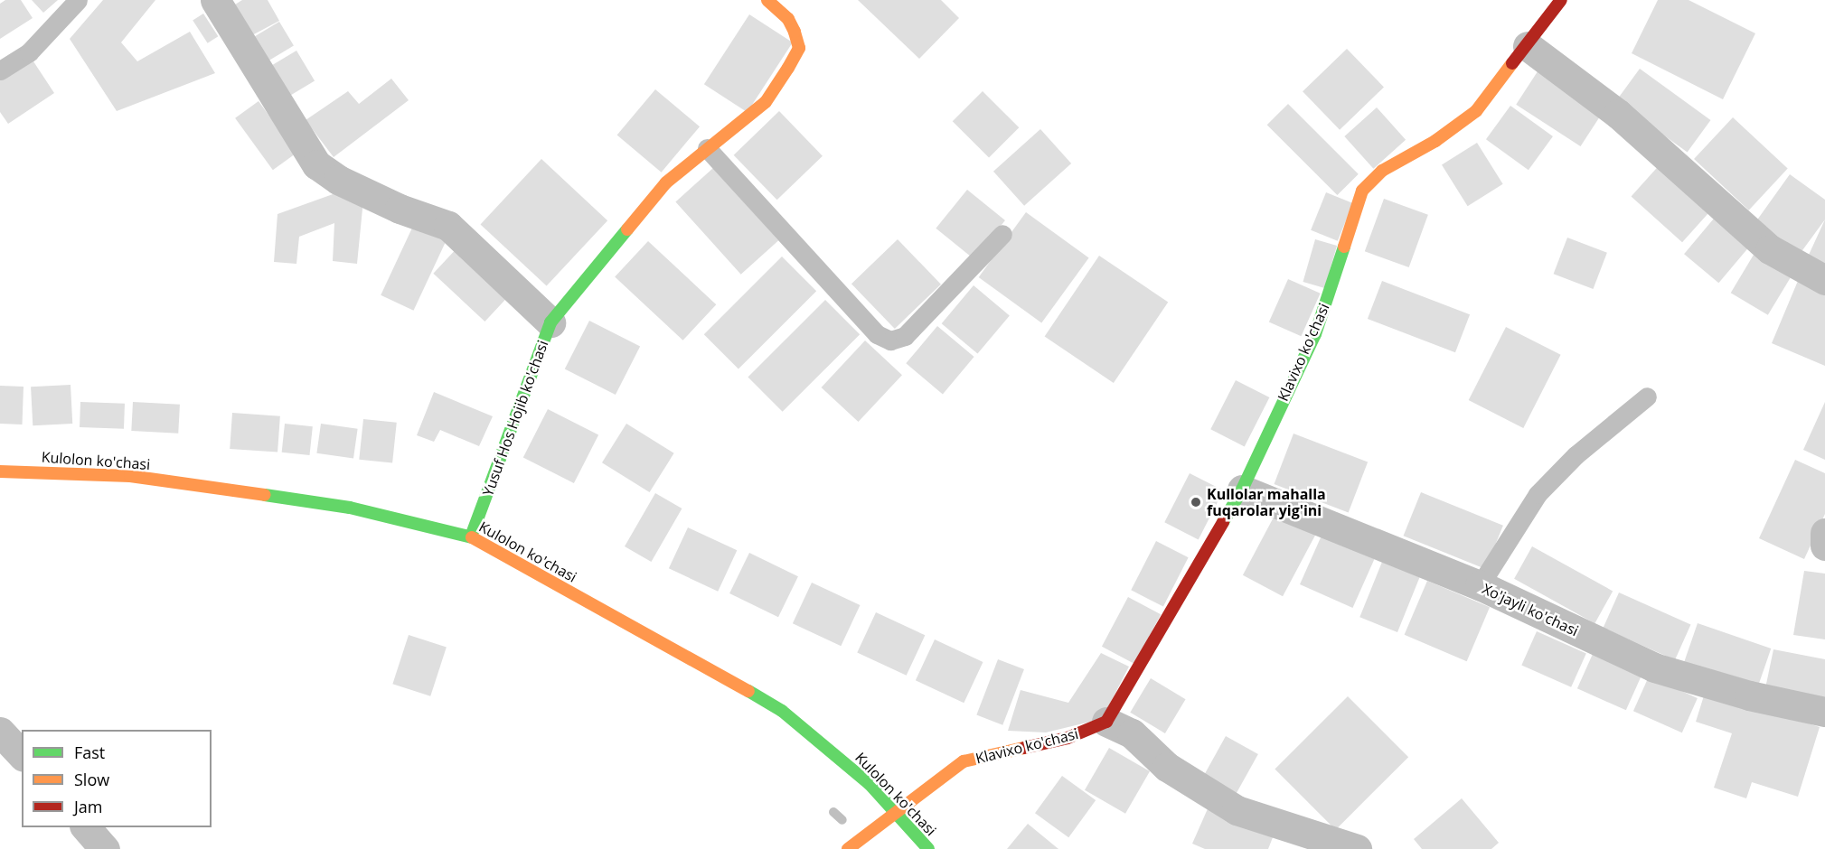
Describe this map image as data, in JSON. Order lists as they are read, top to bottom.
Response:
{
  "streets": {
    "street": [
      "Klavixo ko'chasi",
      "Yusuf Hos Hojib ko'chasi",
      "Kulolon ko'chasi",
      "Xo'jayli ko'chasi"
    ]
  },
  "crossings": [
    ["Klavixo ko'chasi", "Kulolon ko'chasi"],
    ["Klavixo ko'chasi", "Xo'jayli ko'chasi"],
    ["Yusuf Hos Hojib ko'chasi", "Kulolon ko'chasi"]
  ],
  "places": ["Kullolar mahalla fuqarolar yig'ini"],
  "legend": ["Fast", "Slow", "Jam"]
}
